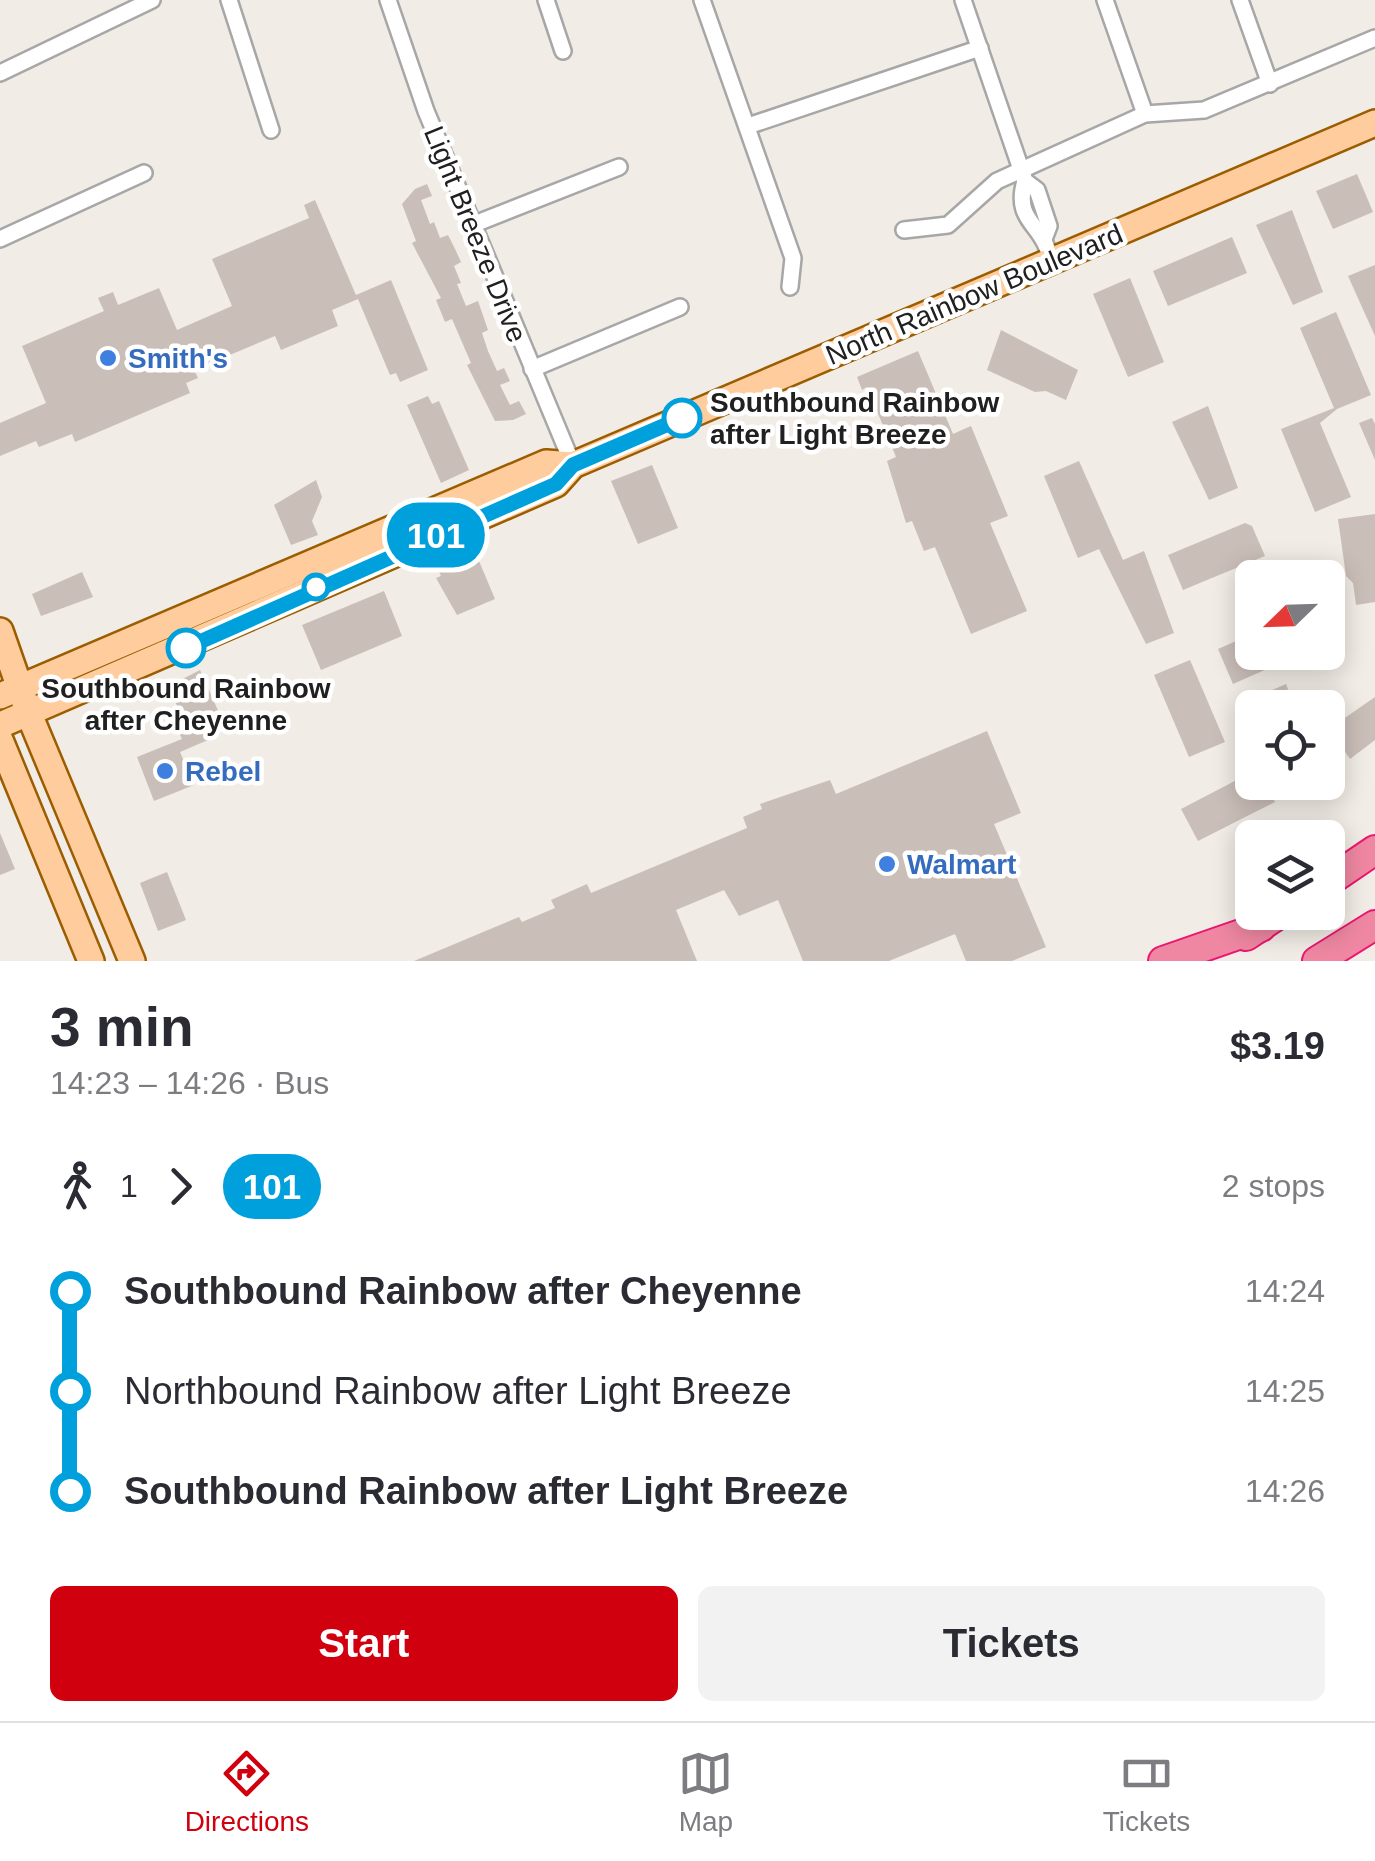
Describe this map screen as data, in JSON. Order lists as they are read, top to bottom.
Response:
{
  "streets": {
    "main road": ["North Rainbow Boulevard"],
    "street": ["Light Breeze Drive"]
  },
  "crossings": [
    ["Light Breeze Drive", "North Rainbow Boulevard"]
  ],
  "places": [
    "Smith's",
    "Southbound Rainbow after Light Breeze",
    "Southbound Rainbow after Cheyenne",
    "Rebel",
    "Walmart"
  ],
  "lines": ["bus line 101"],
  "north": "bottom left",
  "page": {
    "on_map": "101",
    "heading": ["3 min", "14:23 – 14:26 · Bus", "$3.19"],
    "legs": ["1", "101", "2 stops"],
    "list": [
      {
        "name": "Southbound Rainbow after Cheyenne",
        "value": "14:24"
      },
      {
        "name": "Northbound Rainbow after Light Breeze",
        "value": "14:25"
      },
      {
        "name": "Southbound Rainbow after Light Breeze",
        "value": "14:26"
      }
    ],
    "buttons": ["Start", "Tickets"],
    "tabs": ["Directions", "Map", "Tickets"]
  }
}
